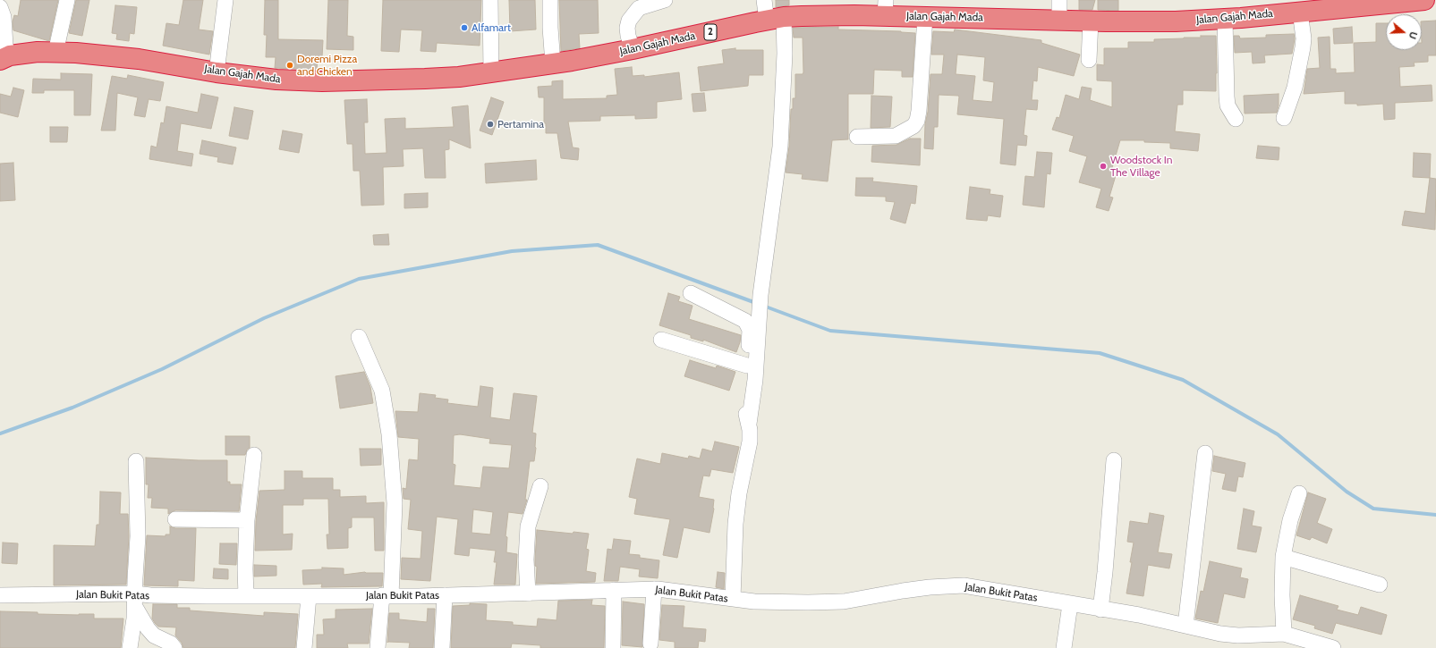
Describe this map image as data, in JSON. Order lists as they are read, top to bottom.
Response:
{
  "streets": {
    "highway": ["Jalan Gajah Mada", "2"],
    "street": ["Jalan Bukit Patas"]
  },
  "places": [
    "Alfamart",
    "Doremi Pizza and Chicken",
    "Pertamina",
    "Woodstock In The Village"
  ],
  "north": "right"
}
